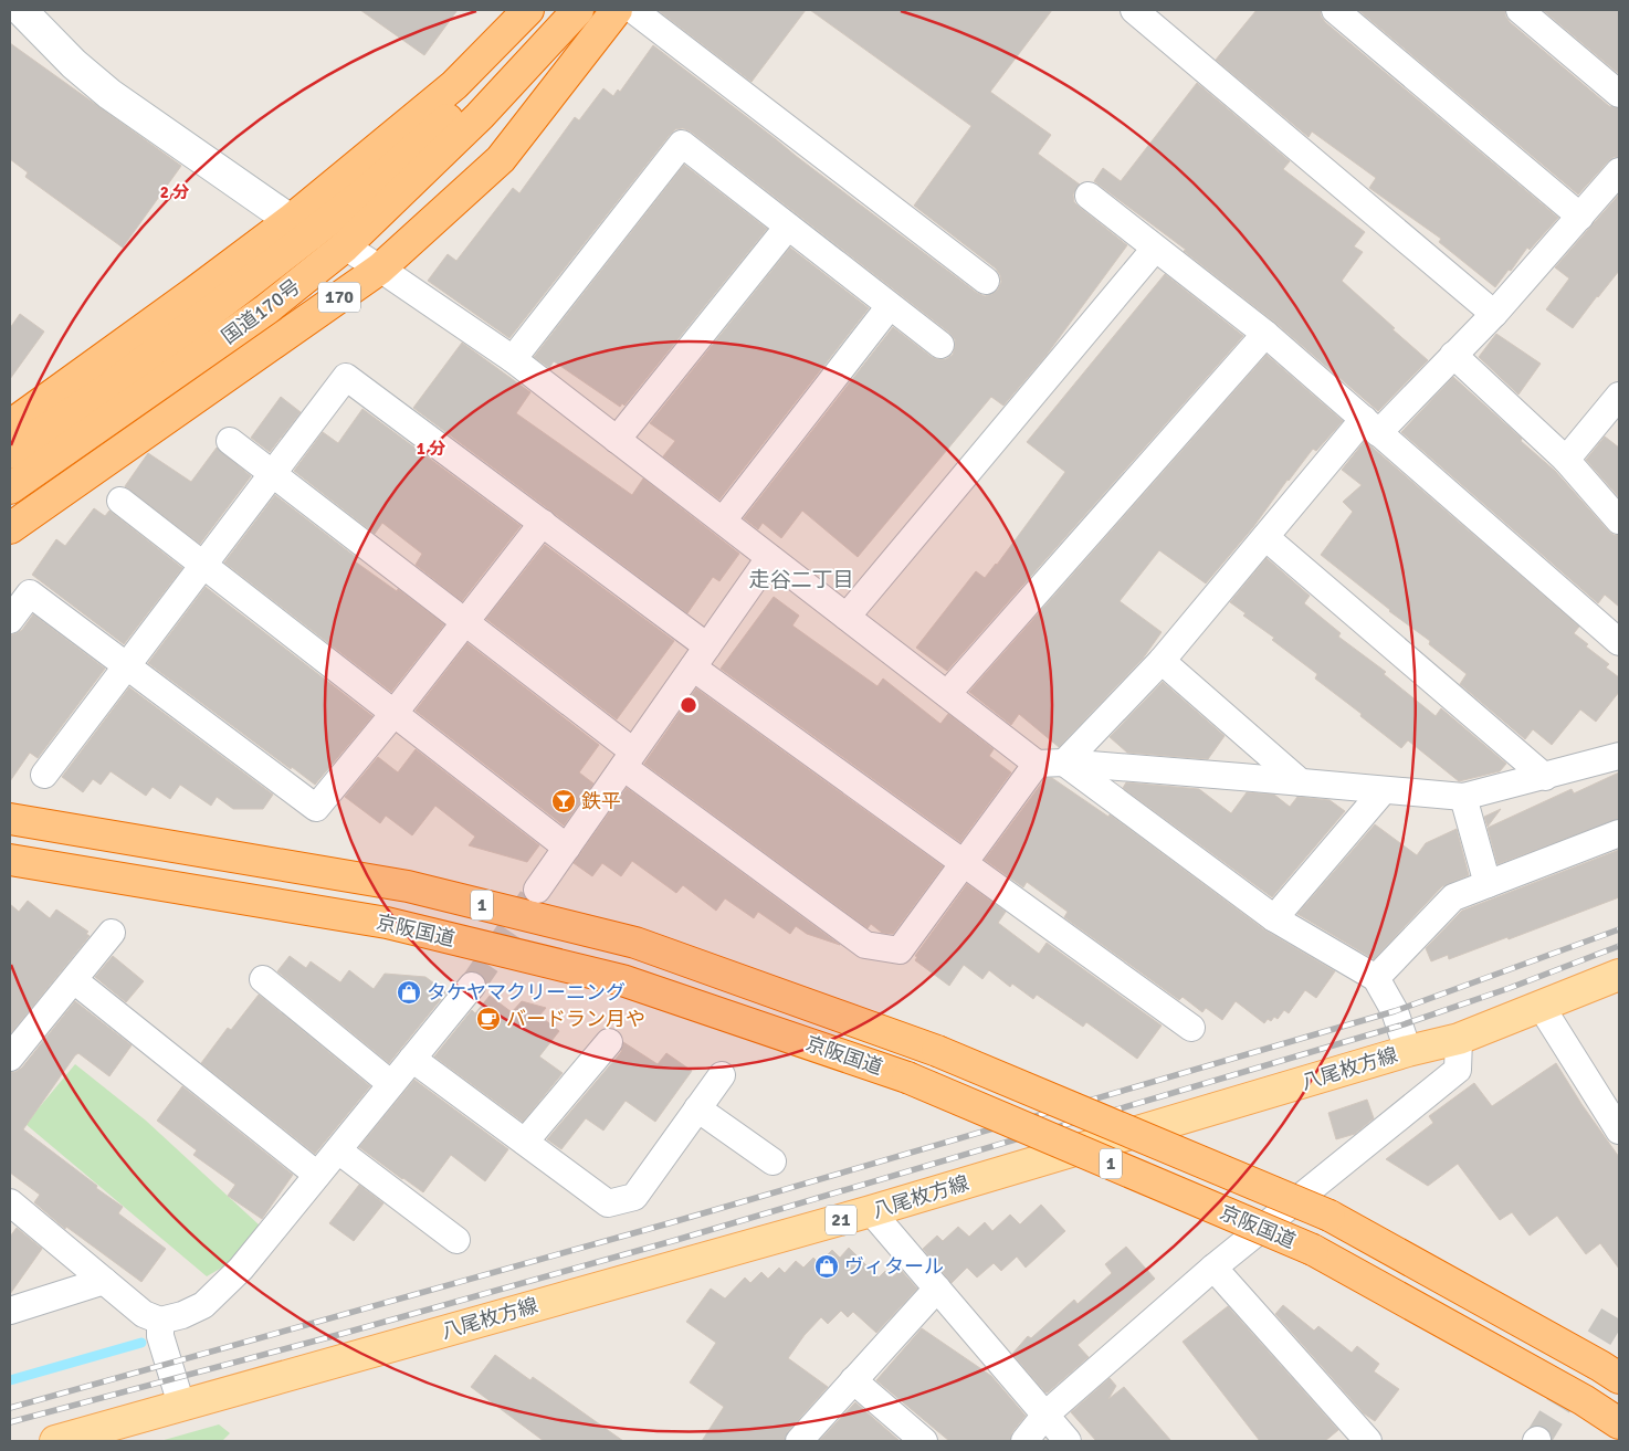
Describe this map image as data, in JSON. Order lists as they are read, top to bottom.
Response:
{
  "streets": {
    "highway": [
      "170",
      "国道170号",
      "1",
      "京阪国道"
    ],
    "main road": ["八尾枚方線", "21"]
  },
  "districts": ["走谷二丁目"],
  "places": {
    "bar": ["鉄平"],
    "shop": ["タケヤマクリーニング", "ヴィタール"],
    "cafe": ["バードラン月や"]
  },
  "rings": ["2 分", "1 分"]
}
